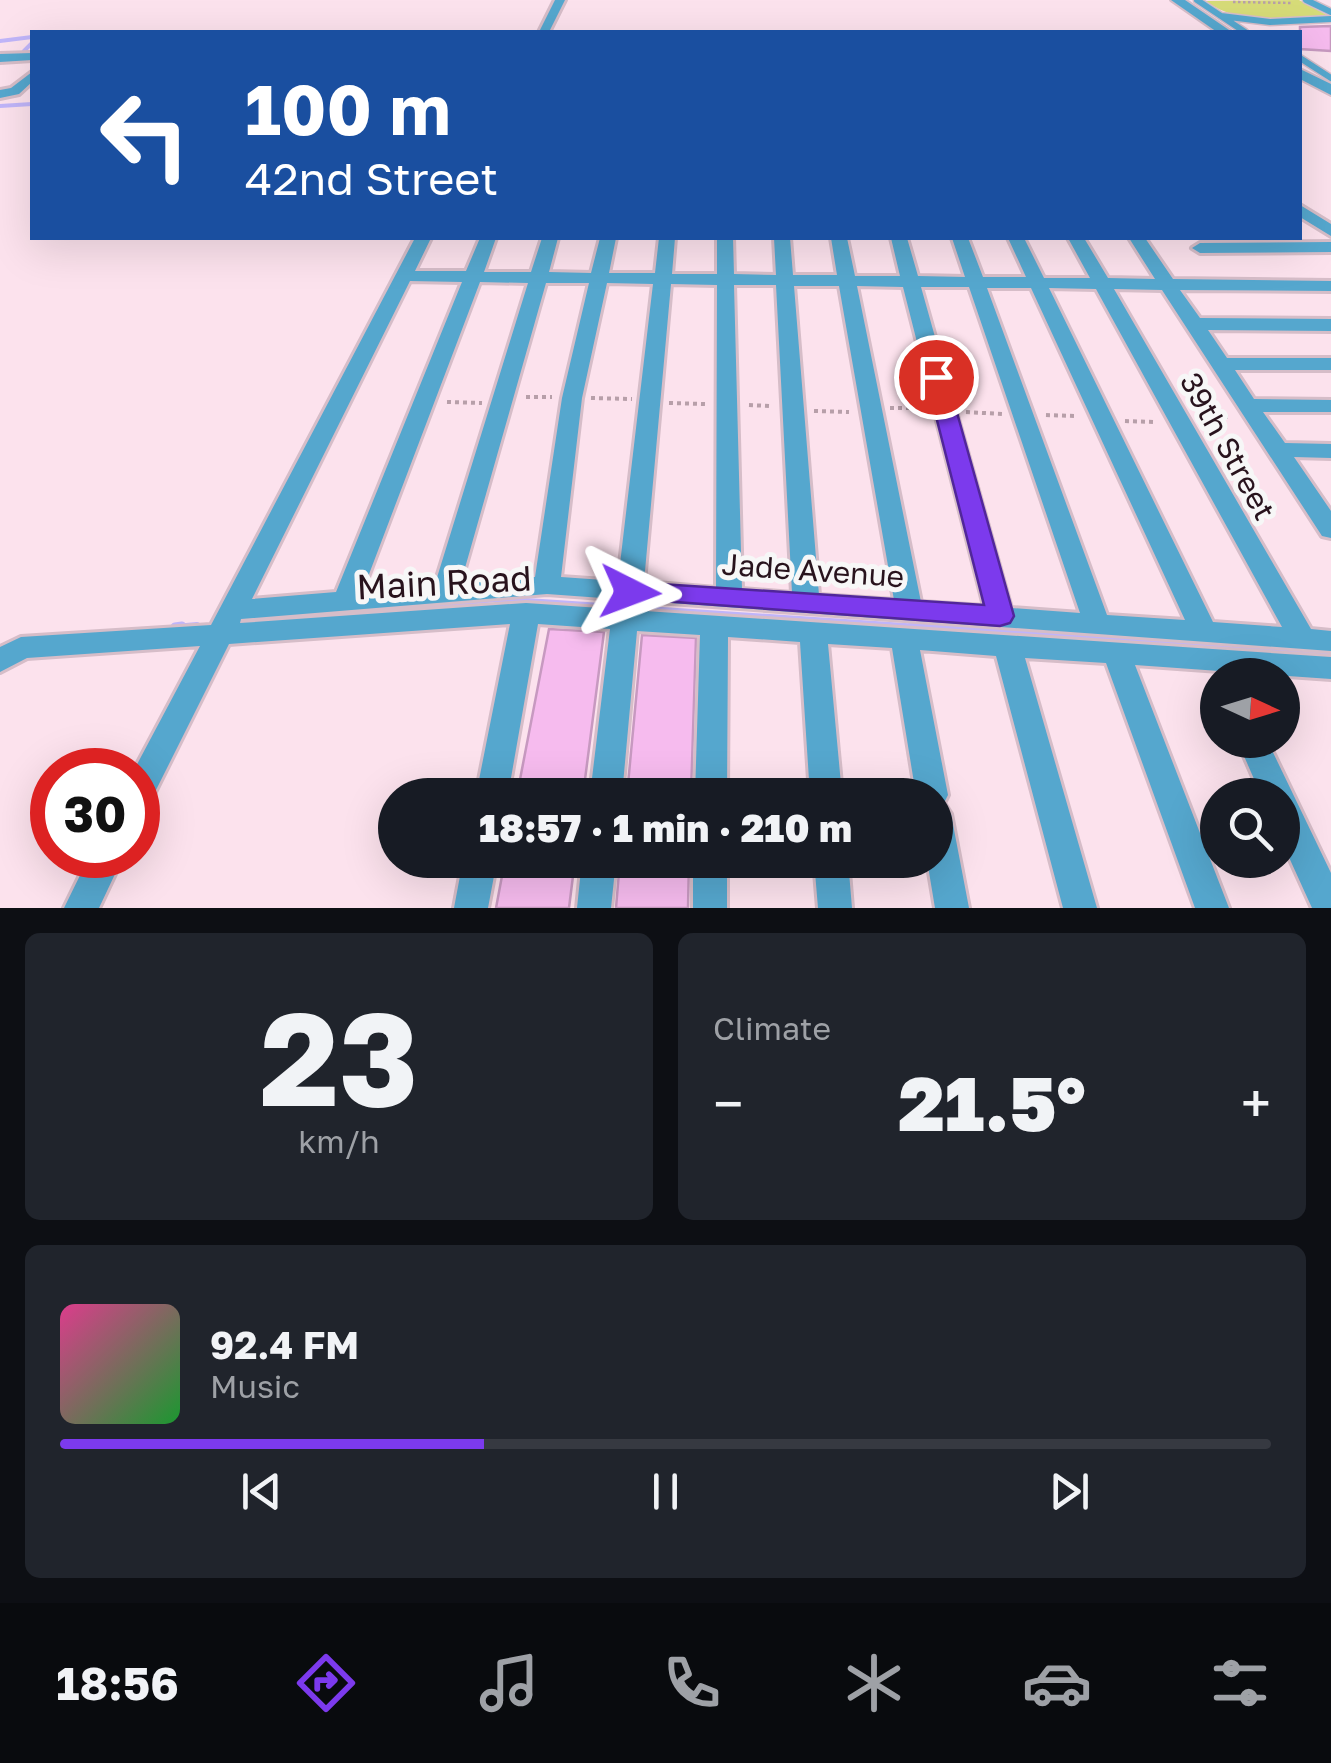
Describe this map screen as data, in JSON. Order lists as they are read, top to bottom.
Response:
{
  "streets": {
    "street": ["39th Street", "Jade Avenue", "Main Road"]
  },
  "crossings": [
    ["39th Street", "Jade Avenue"],
    ["Jade Avenue", "Main Road"]
  ],
  "north": "right",
  "page": {
    "turn": ["100 m", "42nd Street"],
    "limit": "30",
    "trip": "18:57 · 1 min · 210 m",
    "tile": [
      ["23", "km/h"],
      "Climate"
    ],
    "heat": ["−", "21.5°", "+"],
    "song": ["92.4 FM", "Music"],
    "tabs": "18:56"
  }
}
